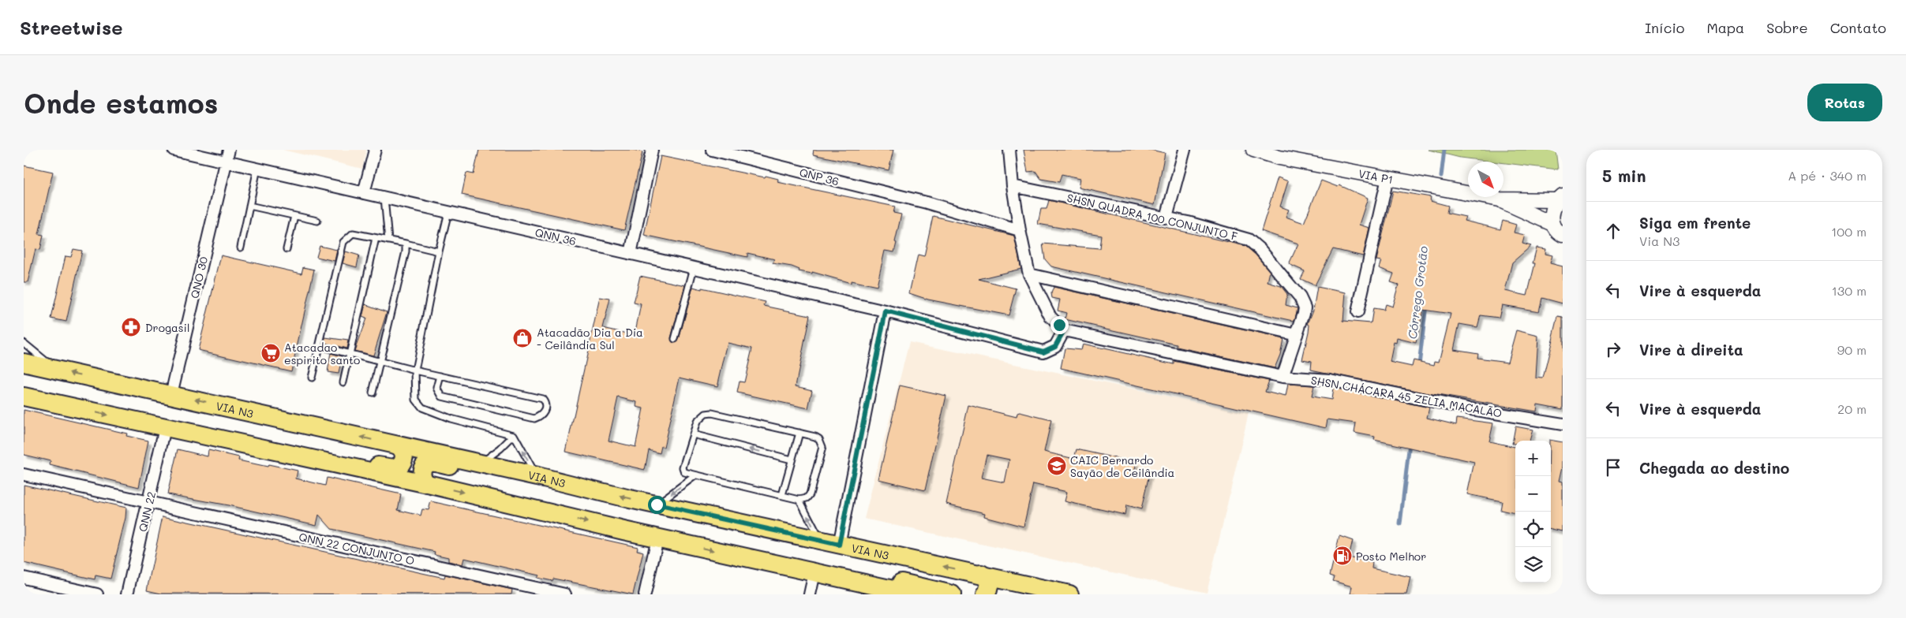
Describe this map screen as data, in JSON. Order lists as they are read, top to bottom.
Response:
{
  "streets": {
    "main road": ["VIA N3"],
    "street": [
      "QNP 36",
      "VIA P1",
      "SHSN QUADRA 100 CONJUNTO F",
      "QNN 36",
      "QNO 30",
      "SHSN CHÁCARA 45 ZELIA MACALÃO",
      "QNN 22",
      "QNN 22 CONJUNTO O"
    ]
  },
  "crossings": [
    ["SHSN QUADRA 100 CONJUNTO F", "SHSN CHÁCARA 45 ZELIA MACALÃO"],
    ["QNN 36", "QNO 30"],
    ["QNN 36", "SHSN CHÁCARA 45 ZELIA MACALÃO"],
    ["QNO 30", "VIA N3"],
    ["QNN 22", "QNN 22 CONJUNTO O"]
  ],
  "water": ["Córrego Grotão"],
  "places": {
    "pharmacy": ["Drogasil"],
    "shop": ["Atacadão Dia a Dia - Ceilândia Sul"],
    "supermarket": ["Atacadao espirito santo"],
    "school or university": ["CAIC Bernardo Sayão de Ceilândia"],
    "fuel station": ["Posto Melhor"]
  },
  "north": "bottom right",
  "page": {
    "header": "Streetwise",
    "nav": [
      "Início",
      "Mapa",
      "Sobre",
      "Contato"
    ],
    "buttons": "Rotas",
    "title": "Onde estamos",
    "heading": ["5 min", "A pé · 340 m"],
    "list": [
      ["Siga em frente", "Via N3", "100 m"],
      ["Vire à esquerda", "130 m"],
      ["Vire à direita", "90 m"],
      ["Vire à esquerda", "20 m"],
      "Chegada ao destino"
    ],
    "map_buttons": ["+", "−"]
  }
}
